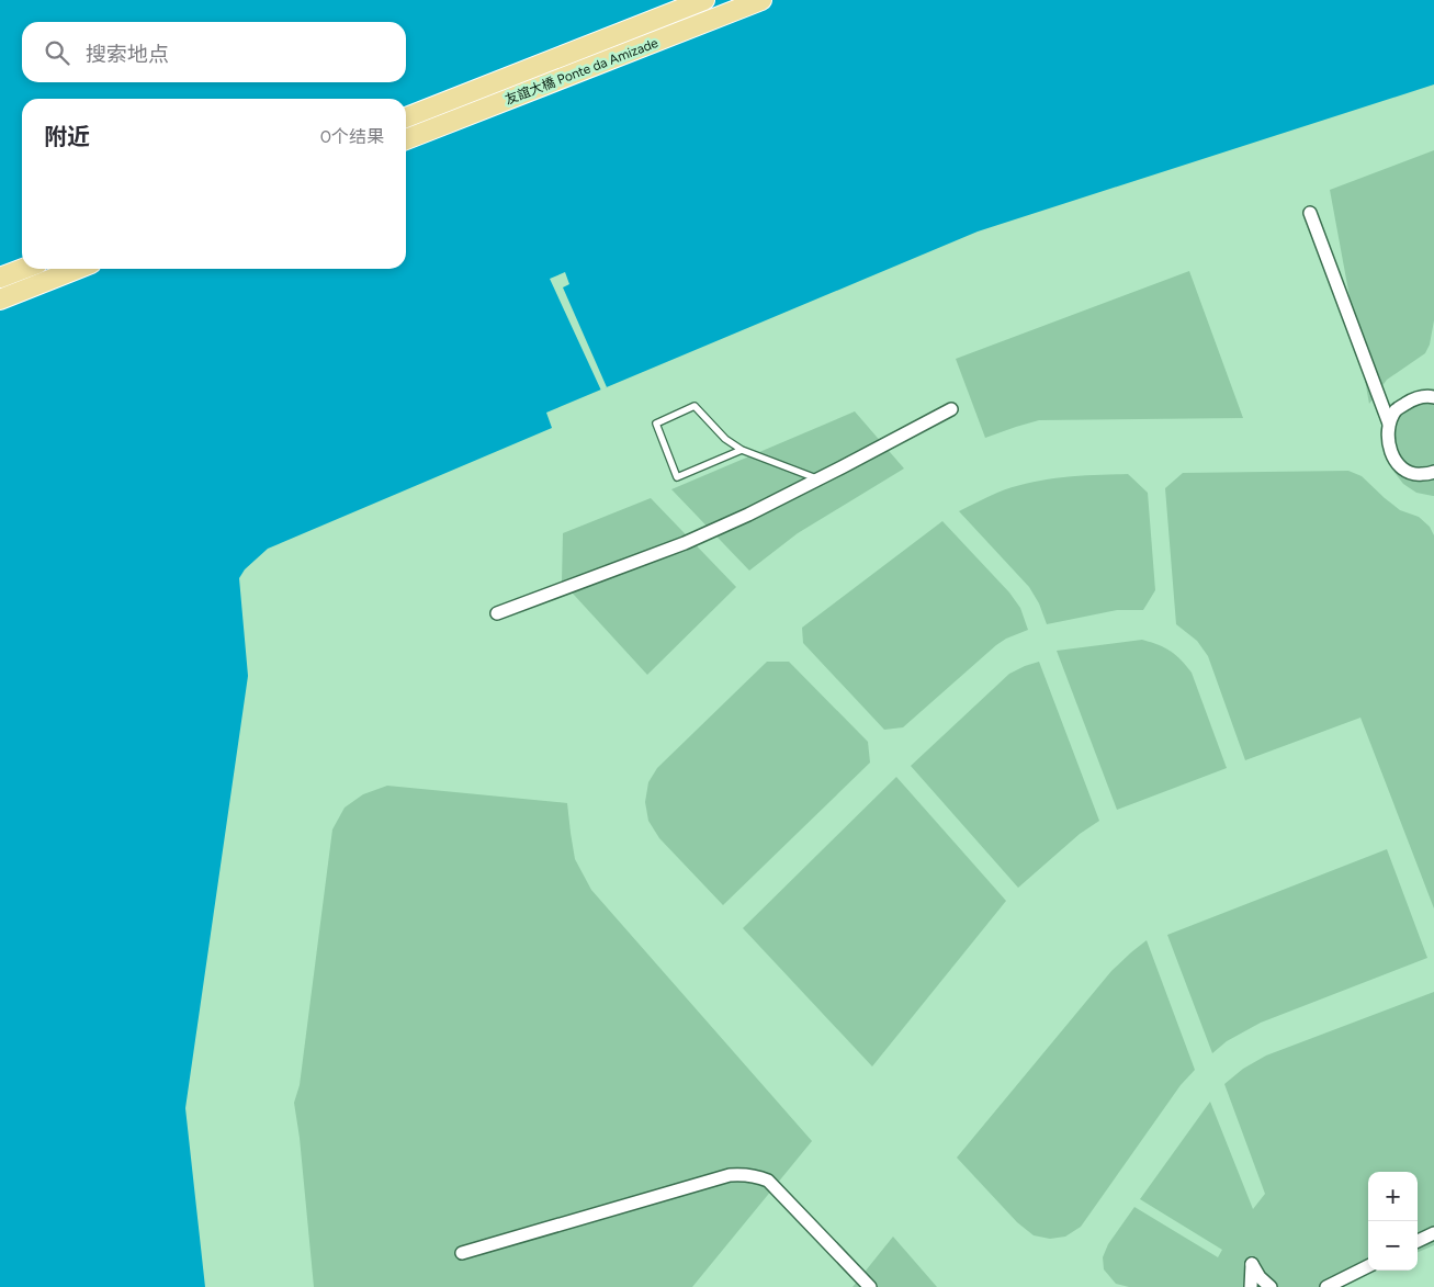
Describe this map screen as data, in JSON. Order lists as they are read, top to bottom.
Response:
{
  "streets": {
    "main road": ["友誼大橋 Ponte da Amizade"]
  },
  "page": {
    "search": "搜索地点",
    "heading": ["附近", "0个结果"],
    "map_buttons": ["+", "−"]
  }
}
